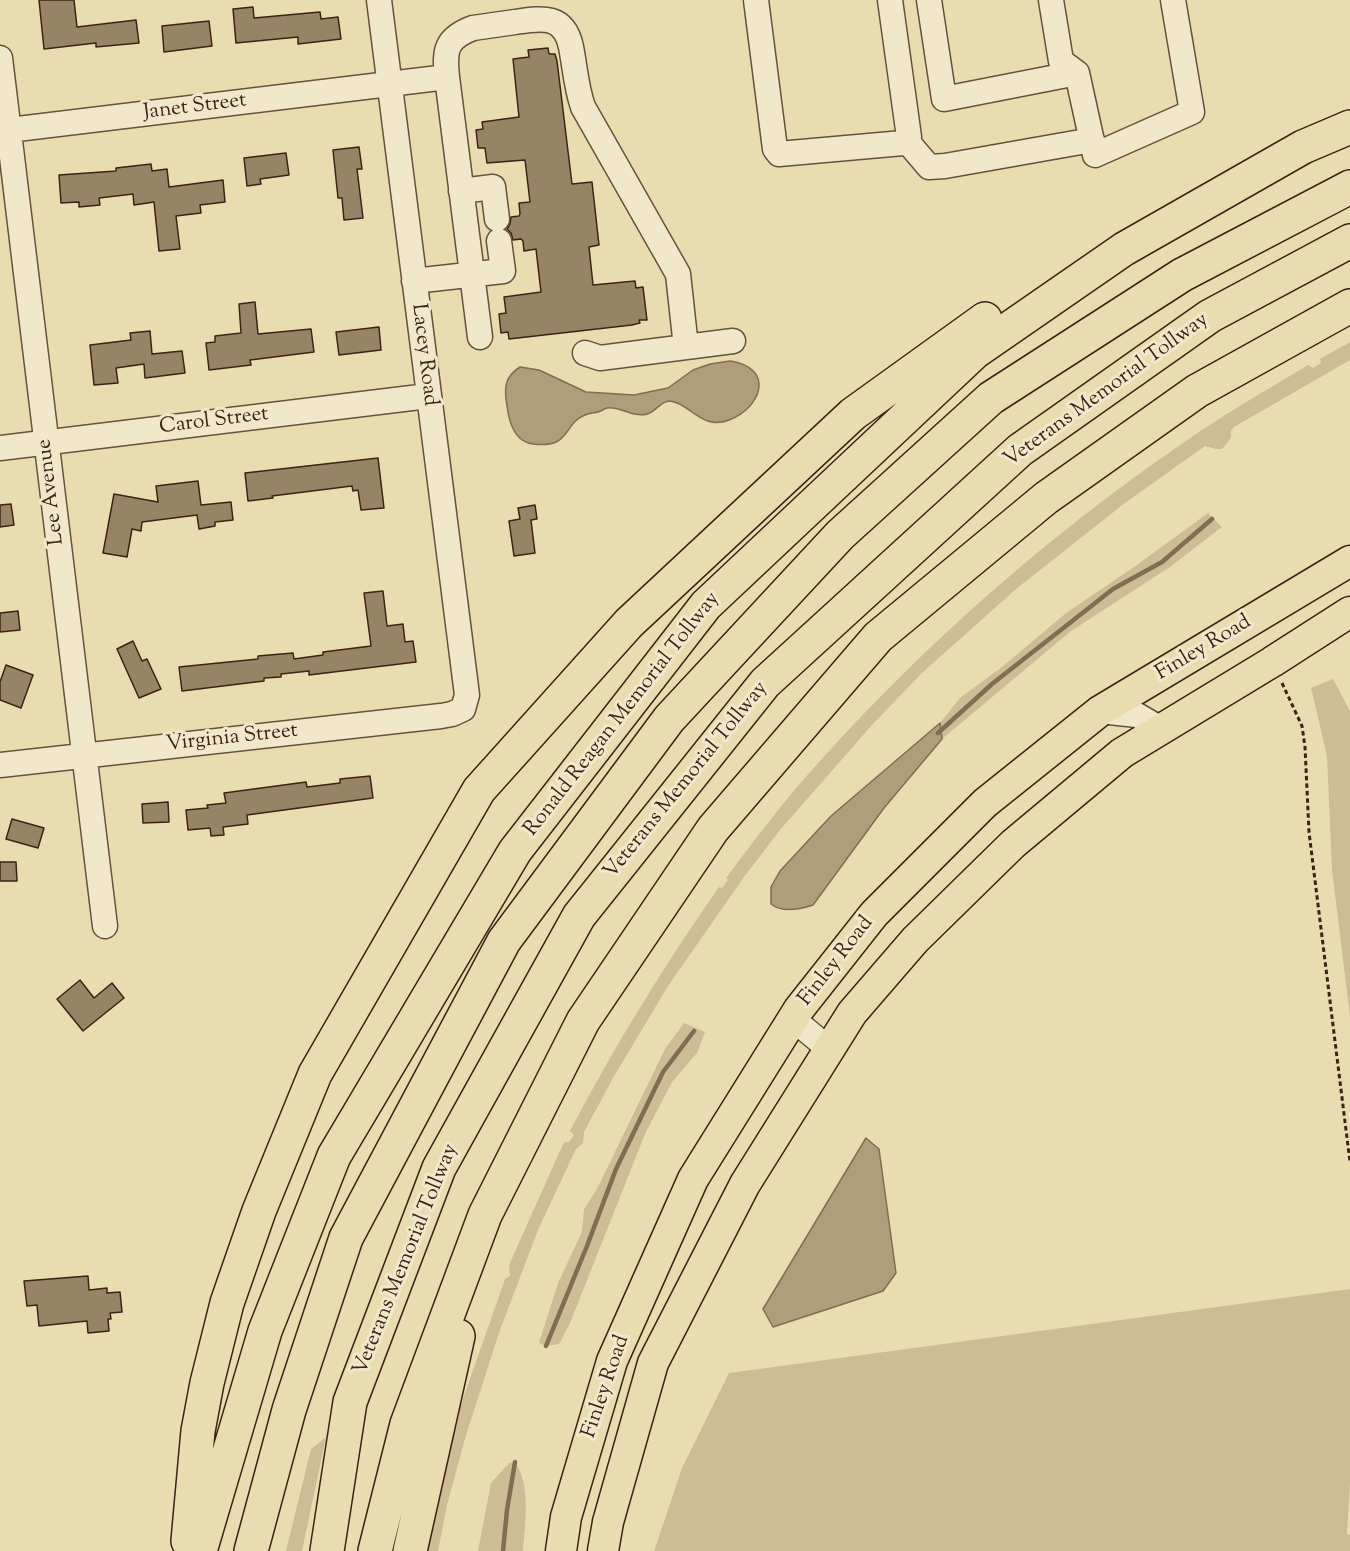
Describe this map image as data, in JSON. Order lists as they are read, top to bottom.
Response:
{
  "streets": {
    "highway": ["Veterans Memorial Tollway", "Ronald Reagan Memorial Tollway"],
    "main road": ["Finley Road"],
    "street": [
      "Janet Street",
      "Lacey Road",
      "Carol Street",
      "Lee Avenue",
      "Virginia Street"
    ]
  },
  "crossings": [
    ["Janet Street", "Lacey Road"],
    ["Janet Street", "Lee Avenue"],
    ["Lacey Road", "Carol Street"],
    ["Lacey Road", "Virginia Street"],
    ["Carol Street", "Lee Avenue"],
    ["Lee Avenue", "Virginia Street"]
  ]
}
